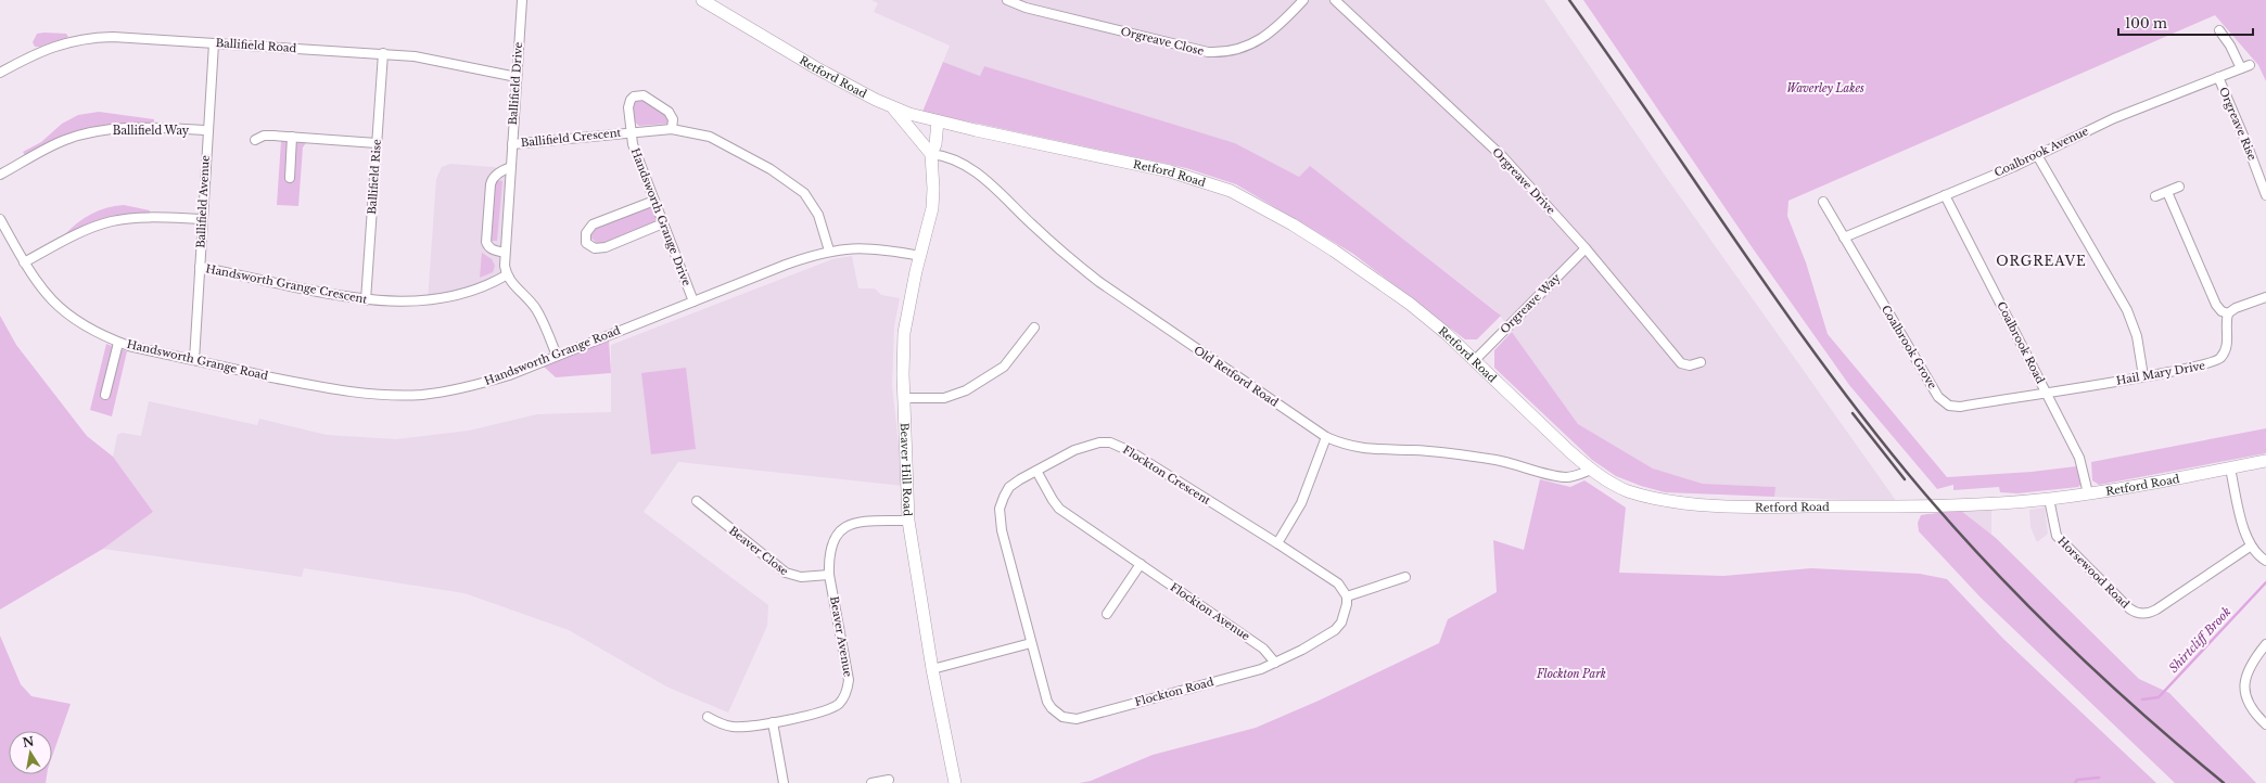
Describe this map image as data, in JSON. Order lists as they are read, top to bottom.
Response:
{
  "streets": {
    "main road": ["Retford Road", "Beaver Hill Road"],
    "street": [
      "Orgreave Close",
      "Ballifield Road",
      "Ballifield Drive",
      "Orgreave Rise",
      "Ballifield Way",
      "Ballifield Crescent",
      "Coalbrook Avenue",
      "Ballifield Rise",
      "Orgreave Drive",
      "Ballifield Avenue",
      "Handsworth Grange Drive",
      "Handsworth Grange Crescent",
      "Orgreave Way",
      "Coalbrook Road",
      "Coalbrook Grove",
      "Handsworth Grange Road",
      "Hail Mary Drive",
      "Old Retford Road",
      "Flockton Crescent",
      "Beaver Close",
      "Horsewood Road",
      "Flockton Avenue",
      "Beaver Avenue",
      "Flockton Road"
    ]
  },
  "crossings": [
    ["Ballifield Road", "Ballifield Drive"],
    ["Ballifield Road", "Ballifield Rise"],
    ["Ballifield Road", "Ballifield Avenue"],
    ["Retford Road", "Orgreave Way"],
    ["Retford Road", "Coalbrook Road"],
    ["Retford Road", "Old Retford Road"],
    ["Retford Road", "Beaver Hill Road"],
    ["Retford Road", "Horsewood Road"],
    ["Ballifield Drive", "Ballifield Crescent"],
    ["Ballifield Drive", "Handsworth Grange Crescent"],
    ["Orgreave Rise", "Coalbrook Avenue"],
    ["Ballifield Way", "Ballifield Avenue"],
    ["Ballifield Crescent", "Handsworth Grange Drive"],
    ["Ballifield Crescent", "Handsworth Grange Road"],
    ["Coalbrook Avenue", "Coalbrook Road"],
    ["Coalbrook Avenue", "Coalbrook Grove"],
    ["Ballifield Rise", "Handsworth Grange Crescent"],
    ["Orgreave Drive", "Orgreave Way"],
    ["Ballifield Avenue", "Handsworth Grange Crescent"],
    ["Ballifield Avenue", "Handsworth Grange Road"],
    ["Handsworth Grange Drive", "Handsworth Grange Road"],
    ["Coalbrook Road", "Coalbrook Grove"],
    ["Coalbrook Road", "Hail Mary Drive"],
    ["Coalbrook Grove", "Hail Mary Drive"],
    ["Handsworth Grange Road", "Beaver Hill Road"],
    ["Old Retford Road", "Beaver Hill Road"],
    ["Beaver Hill Road", "Beaver Avenue"],
    ["Flockton Crescent", "Flockton Avenue"],
    ["Flockton Crescent", "Flockton Road"],
    ["Beaver Close", "Beaver Avenue"],
    ["Flockton Avenue", "Flockton Road"]
  ],
  "districts": ["ORGREAVE"],
  "water": ["Shirtcliff Brook"],
  "parks": ["Waverley Lakes", "Flockton Park"],
  "scale_bar": "100 m",
  "north": "top"
}
